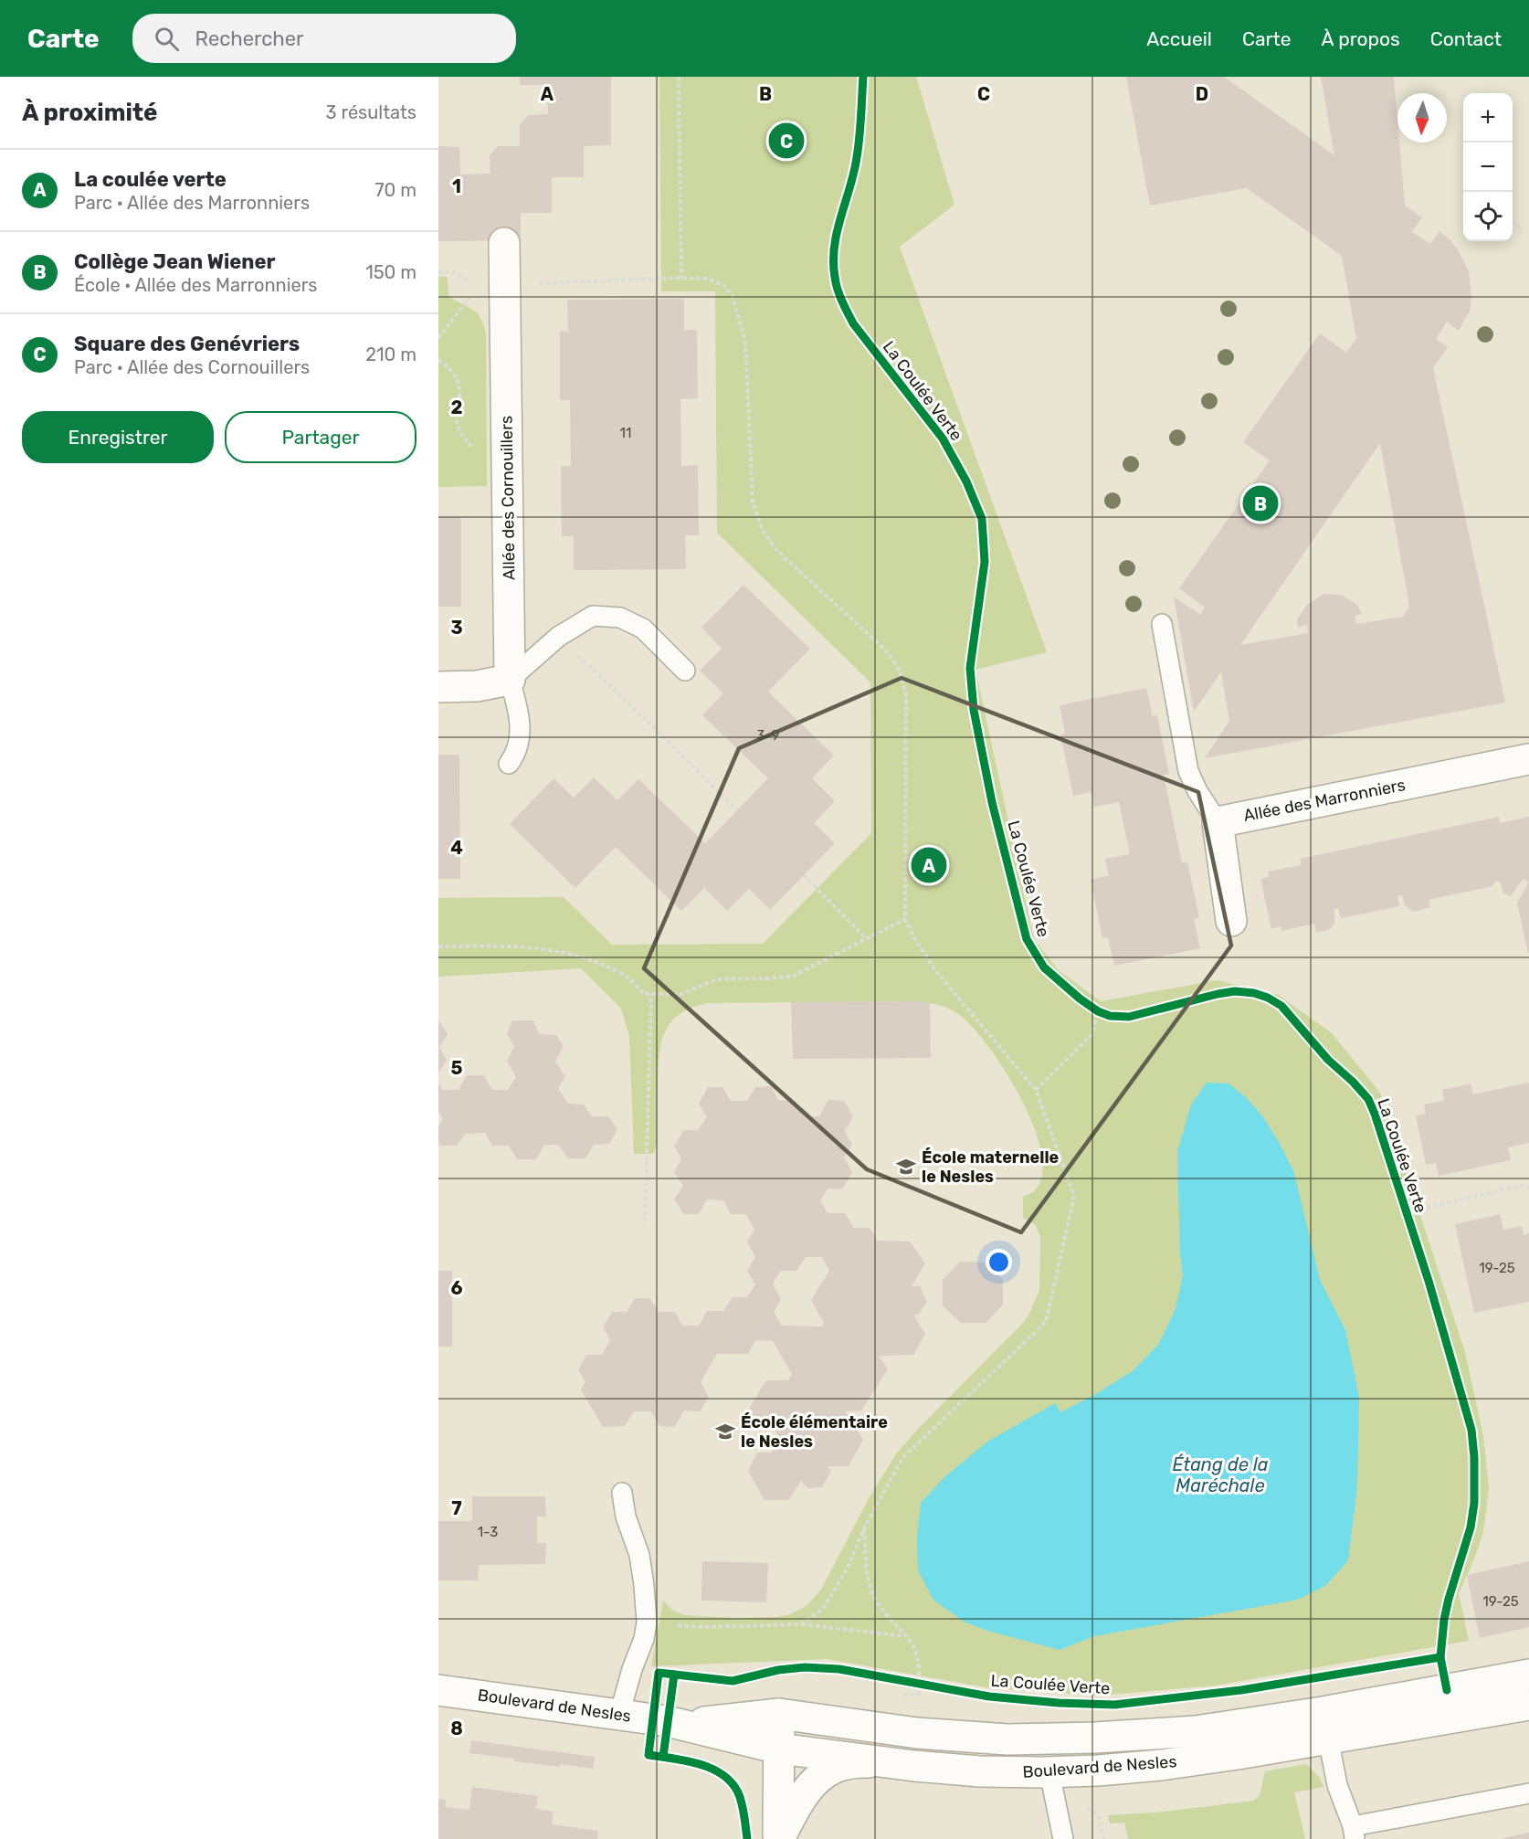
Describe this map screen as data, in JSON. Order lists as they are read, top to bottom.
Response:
{
  "streets": {
    "street": ["Allée des Cornouillers", "Allée des Marronniers", "Boulevard de Nesles"],
    "cycle path": ["La Coulée Verte"]
  },
  "water": ["Étang de la Maréchale"],
  "places": {
    "school or university": ["École maternelle le Nesles", "École élémentaire le Nesles"]
  },
  "house_numbers": [
    "11",
    "3-9",
    "19-25",
    "1-3",
    "19-25"
  ],
  "north": "bottom",
  "page": {
    "header": "Carte",
    "search": "Rechercher",
    "nav": [
      "Accueil",
      "Carte",
      "À propos",
      "Contact"
    ],
    "heading": ["À proximité", "3 résultats"],
    "map_buttons": ["+", "−"],
    "pins": ["C", "B", "A"],
    "list": [
      {
        "mark": "A",
        "name": "La coulée verte",
        "note": "Parc · Allée des Marronniers",
        "value": "70 m"
      },
      {
        "mark": "B",
        "name": "Collège Jean Wiener",
        "note": "École · Allée des Marronniers",
        "value": "150 m"
      },
      {
        "mark": "C",
        "name": "Square des Genévriers",
        "note": "Parc · Allée des Cornouillers",
        "value": "210 m"
      }
    ],
    "buttons": ["Enregistrer", "Partager"]
  },
  "grid": {
    "columns": [
      "A",
      "B",
      "C",
      "D"
    ],
    "rows": [
      "1",
      "2",
      "3",
      "4",
      "5",
      "6",
      "7",
      "8"
    ]
  }
}
